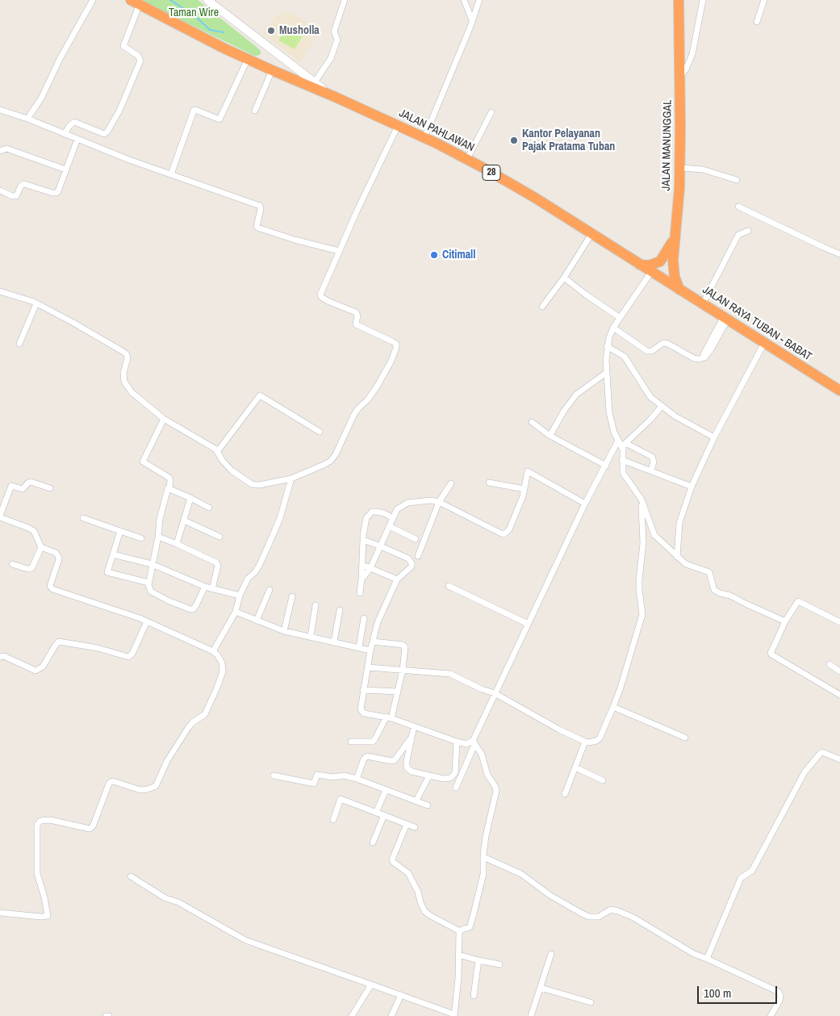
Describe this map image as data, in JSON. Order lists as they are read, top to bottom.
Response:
{
  "streets": {
    "highway": [
      "JALAN PAHLAWAN",
      "JALAN MANUNGGAL",
      "28",
      "JALAN RAYA TUBAN - BABAT"
    ]
  },
  "crossings": [
    ["JALAN PAHLAWAN", "28"],
    ["JALAN PAHLAWAN", "JALAN RAYA TUBAN - BABAT"],
    ["JALAN MANUNGGAL", "JALAN RAYA TUBAN - BABAT"]
  ],
  "parks": ["Taman Wire"],
  "places": ["Musholla", "Kantor Pelayanan Pajak Pratama Tuban", "Citimall"],
  "scale_bar": "100 m"
}
